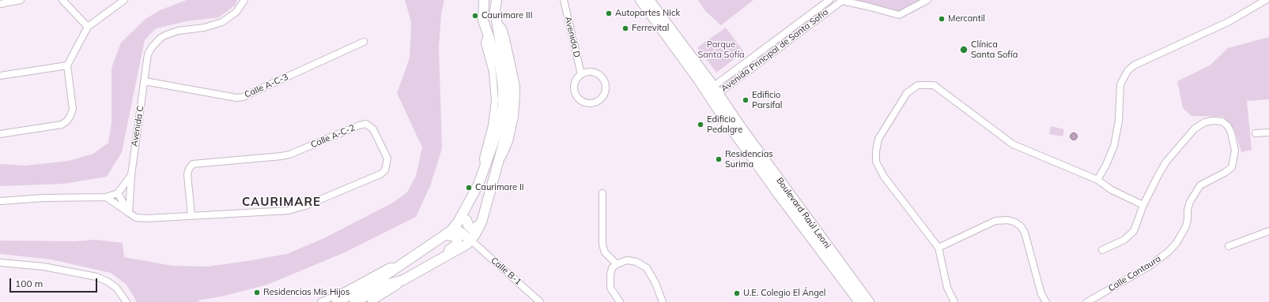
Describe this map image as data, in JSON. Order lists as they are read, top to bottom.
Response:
{
  "streets": {
    "main road": ["Boulevard Raúl Leoni"],
    "street": [
      "Avenida D",
      "Avenida Principal de Santa Sofía",
      "Calle A-C-3",
      "Avenida C",
      "Calle A-C-2",
      "Calle B-1",
      "Calle Cantaura"
    ]
  },
  "crossings": [
    ["Avenida Principal de Santa Sofía", "Boulevard Raúl Leoni"],
    ["Calle A-C-3", "Avenida C"]
  ],
  "districts": ["CAURIMARE"],
  "parks": ["Parque Santa Sofía"],
  "places": [
    "Autopartes Nick",
    "Caurimare III",
    "Mercantil",
    "Ferrevital",
    "Clínica Santa Sofía",
    "Edificio Parsifal",
    "Edificio Pedalgre",
    "Residencias Surima",
    "Caurimare II",
    "Residencias Mis Hijos",
    "U.E. Colegio El Ángel"
  ],
  "scale_bar": "100 m"
}
